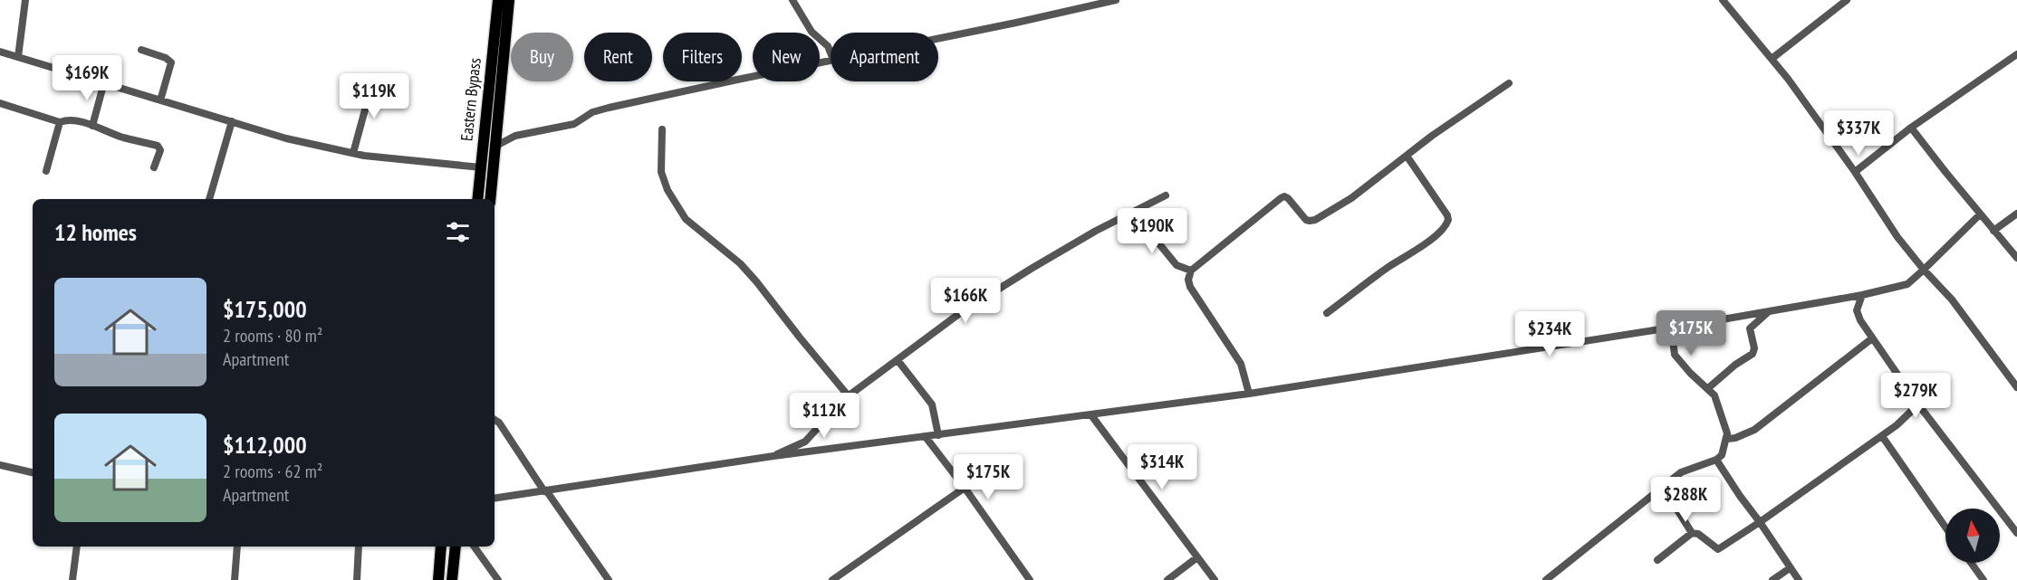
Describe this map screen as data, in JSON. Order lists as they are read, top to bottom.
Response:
{
  "streets": {
    "main road": ["Eastern Bypass"]
  },
  "north": "top",
  "page": {
    "chip": [
      "Buy",
      "Rent",
      "Filters",
      "New",
      "Apartment"
    ],
    "price": [
      "$169K",
      "$119K",
      "$337K",
      "$190K",
      "$166K",
      "$175K",
      "$234K",
      "$279K",
      "$112K",
      "$314K",
      "$175K",
      "$288K"
    ],
    "heading": "12 homes",
    "list": [
      {
        "name": "$175,000",
        "note": "2 rooms · 80 m² · Apartment"
      },
      {
        "name": "$112,000",
        "note": "2 rooms · 62 m² · Apartment"
      }
    ]
  }
}
